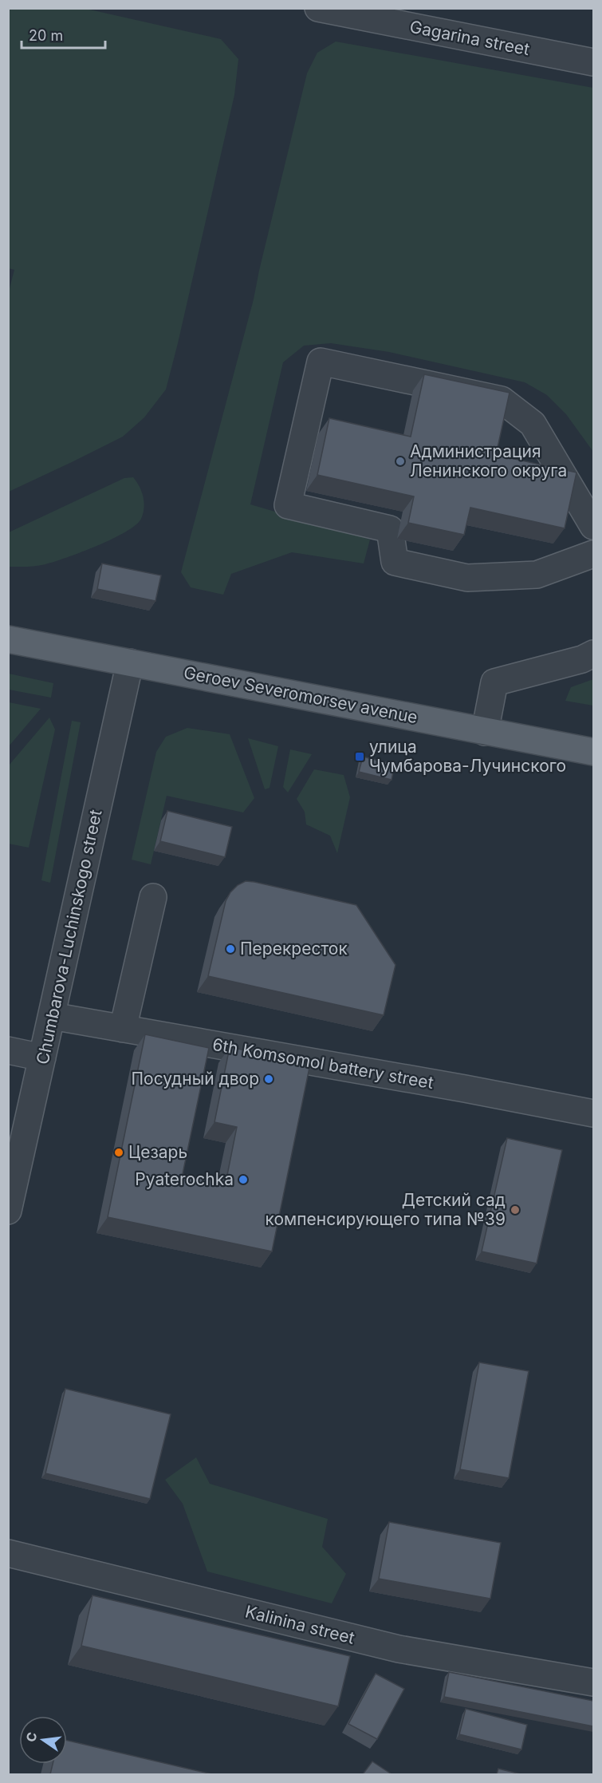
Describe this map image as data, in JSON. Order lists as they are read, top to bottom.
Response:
{
  "streets": {
    "main road": ["Geroev Severomorsev avenue"],
    "street": [
      "Gagarina street",
      "Chumbarova-Luchinskogo street",
      "6th Komsomol battery street",
      "Kalinina street"
    ]
  },
  "crossings": [
    ["Geroev Severomorsev avenue", "Chumbarova-Luchinskogo street"],
    ["Chumbarova-Luchinskogo street", "6th Komsomol battery street"]
  ],
  "places": {
    "other": [
      "Администрация Ленинского округа",
      "Перекресток",
      "Посудный двор",
      "Цезарь",
      "Pyaterochka",
      "Детский сад компенсирующего типа №39"
    ],
    "transit": ["улица Чумбарова-Лучинского"]
  },
  "scale_bar": "20 m",
  "north": "left"
}
